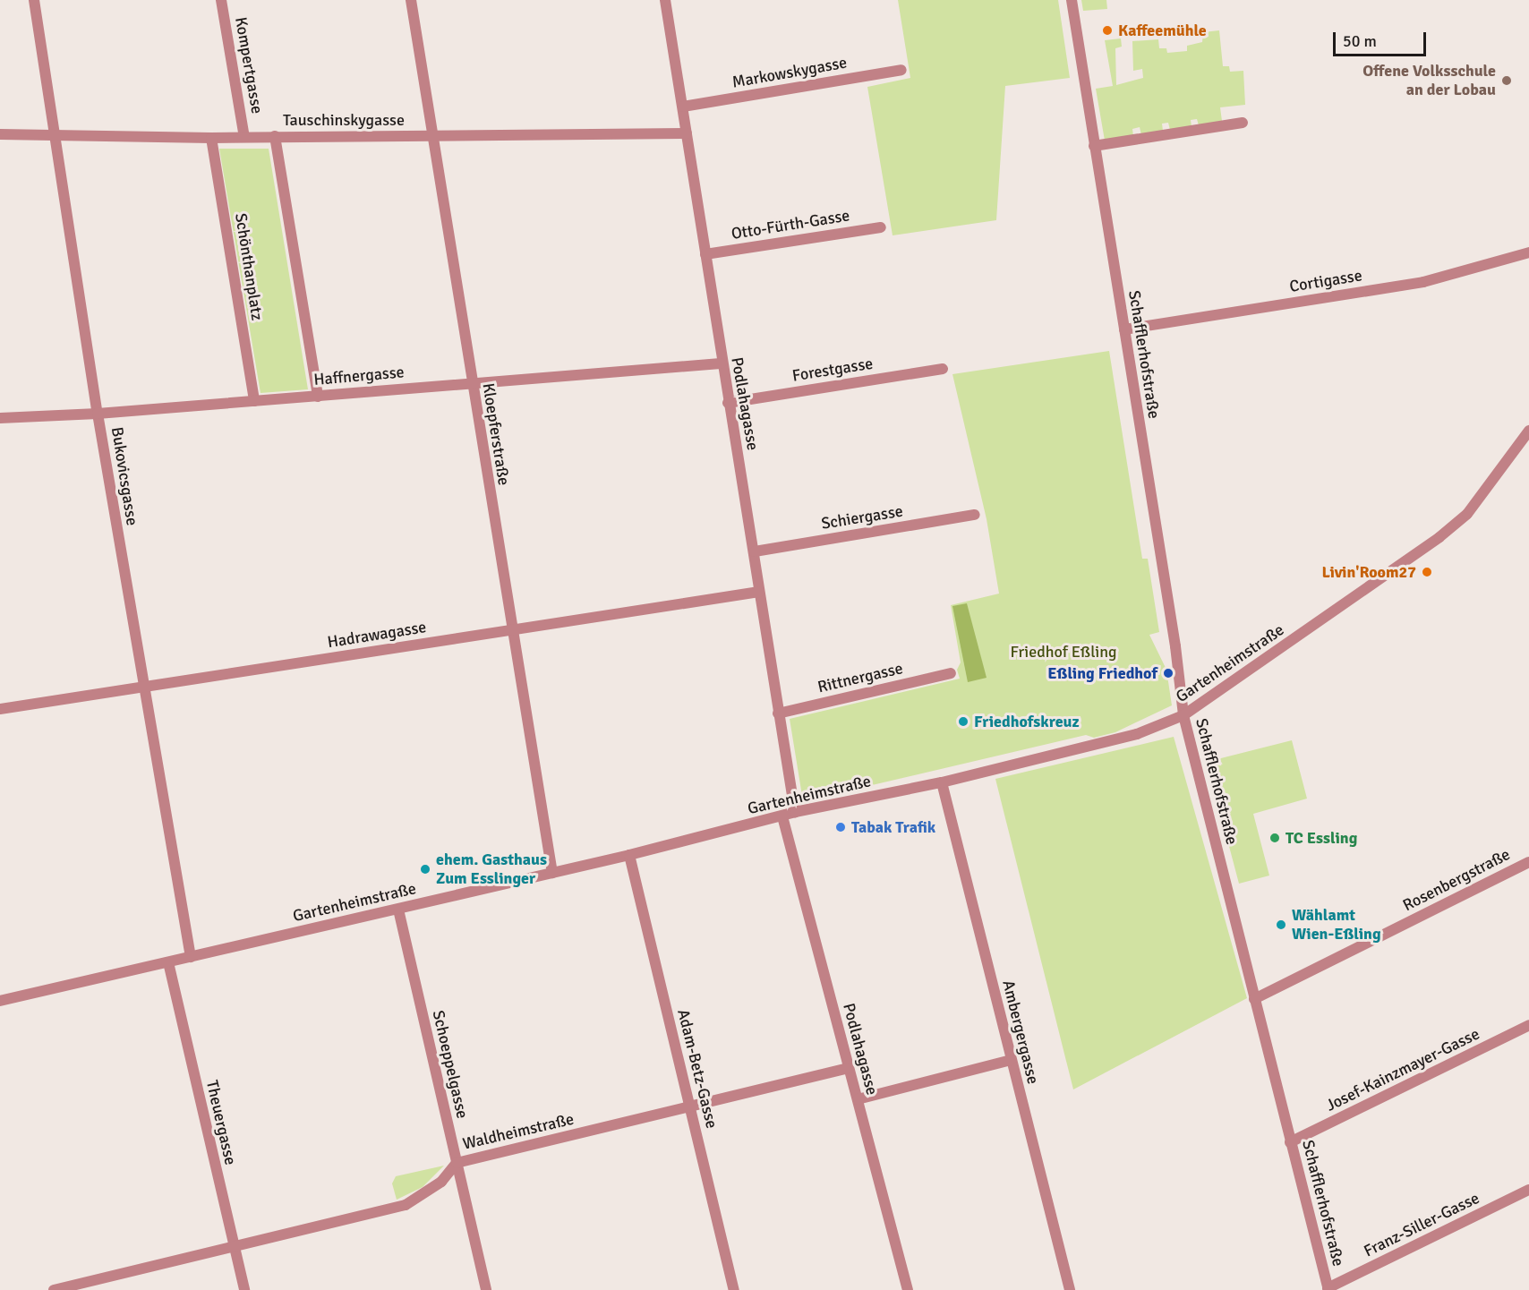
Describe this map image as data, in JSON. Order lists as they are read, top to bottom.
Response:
{
  "streets": {
    "street": [
      "Kompertgasse",
      "Markowskygasse",
      "Tauschinskygasse",
      "Otto-Fürth-Gasse",
      "Schönthanplatz",
      "Cortigasse",
      "Schafflerhofstraße",
      "Forestgasse",
      "Haffnergasse",
      "Podlahagasse",
      "Kloepferstraße",
      "Bukovicsgasse",
      "Schiergasse",
      "Hadrawagasse",
      "Gartenheimstraße",
      "Rittnergasse",
      "Rosenbergstraße",
      "Ambergergasse",
      "Schoeppelgasse",
      "Adam-Betz-Gasse",
      "Josef-Kainzmayer-Gasse",
      "Theuergasse",
      "Waldheimstraße",
      "Franz-Siller-Gasse"
    ]
  },
  "crossings": [
    ["Kompertgasse", "Tauschinskygasse"],
    ["Markowskygasse", "Podlahagasse"],
    ["Tauschinskygasse", "Schönthanplatz"],
    ["Tauschinskygasse", "Podlahagasse"],
    ["Tauschinskygasse", "Kloepferstraße"],
    ["Tauschinskygasse", "Bukovicsgasse"],
    ["Otto-Fürth-Gasse", "Podlahagasse"],
    ["Schönthanplatz", "Haffnergasse"],
    ["Cortigasse", "Schafflerhofstraße"],
    ["Schafflerhofstraße", "Gartenheimstraße"],
    ["Schafflerhofstraße", "Rosenbergstraße"],
    ["Schafflerhofstraße", "Josef-Kainzmayer-Gasse"],
    ["Schafflerhofstraße", "Franz-Siller-Gasse"],
    ["Forestgasse", "Podlahagasse"],
    ["Haffnergasse", "Podlahagasse"],
    ["Haffnergasse", "Kloepferstraße"],
    ["Haffnergasse", "Bukovicsgasse"],
    ["Podlahagasse", "Schiergasse"],
    ["Podlahagasse", "Hadrawagasse"],
    ["Podlahagasse", "Gartenheimstraße"],
    ["Podlahagasse", "Rittnergasse"],
    ["Podlahagasse", "Waldheimstraße"],
    ["Kloepferstraße", "Hadrawagasse"],
    ["Kloepferstraße", "Gartenheimstraße"],
    ["Bukovicsgasse", "Hadrawagasse"],
    ["Bukovicsgasse", "Gartenheimstraße"],
    ["Gartenheimstraße", "Ambergergasse"],
    ["Gartenheimstraße", "Schoeppelgasse"],
    ["Gartenheimstraße", "Adam-Betz-Gasse"],
    ["Gartenheimstraße", "Theuergasse"],
    ["Schoeppelgasse", "Waldheimstraße"],
    ["Adam-Betz-Gasse", "Waldheimstraße"],
    ["Theuergasse", "Waldheimstraße"]
  ],
  "parks": ["Friedhof Eßling"],
  "places": [
    "Kaffeemühle",
    "Offene Volksschule an der Lobau",
    "Livin'Room27",
    "Eßling Friedhof",
    "Friedhofskreuz",
    "Tabak Trafik",
    "TC Essling",
    "ehem. Gasthaus Zum Esslinger",
    "Wählamt Wien-Eßling"
  ],
  "scale_bar": "50 m"
}
